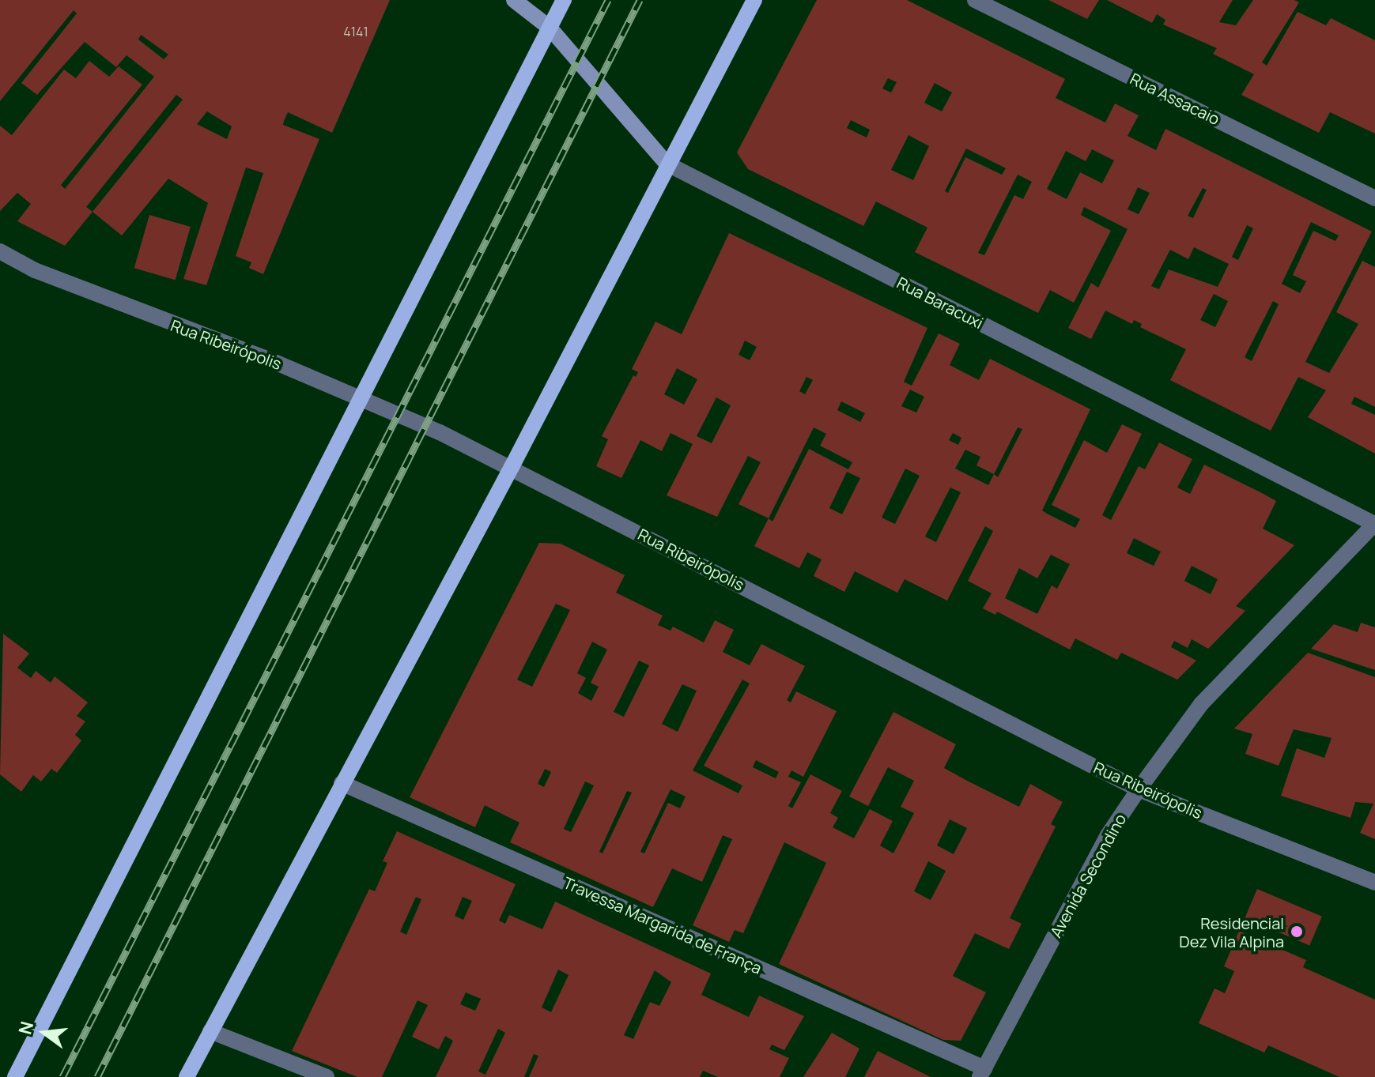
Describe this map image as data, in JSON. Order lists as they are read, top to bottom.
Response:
{
  "streets": {
    "street": [
      "Rua Assacaio",
      "Rua Baracuxi",
      "Rua Ribeirópolis",
      "Avenida Secondino",
      "Travessa Margarida de França"
    ]
  },
  "crossings": [
    ["Rua Baracuxi", "Avenida Secondino"],
    ["Rua Ribeirópolis", "Avenida Secondino"],
    ["Avenida Secondino", "Travessa Margarida de França"]
  ],
  "places": ["Residencial Dez Vila Alpina"],
  "house_numbers": ["4141"],
  "north": "left"
}
